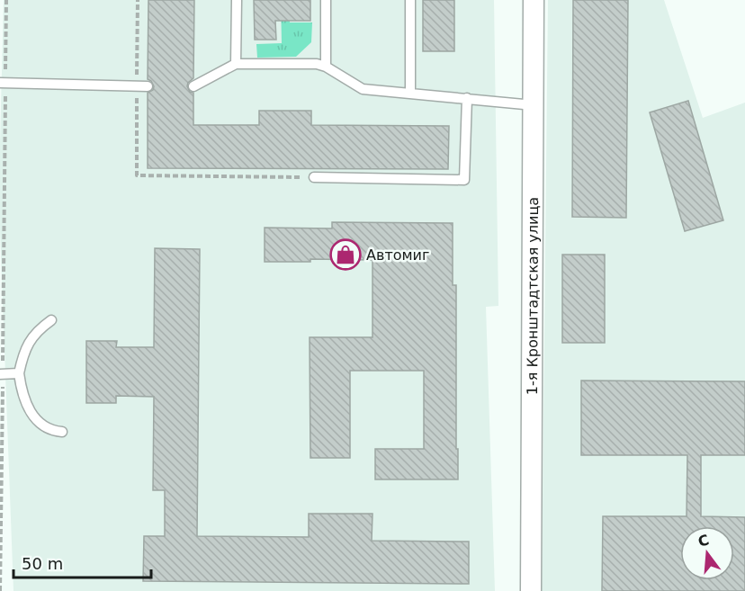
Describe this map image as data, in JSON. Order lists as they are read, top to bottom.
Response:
{
  "streets": {
    "street": ["1-я Кронштадтская улица"]
  },
  "places": {
    "shop": ["Автомиг"]
  },
  "scale_bar": "50 m",
  "north": "top"
}
